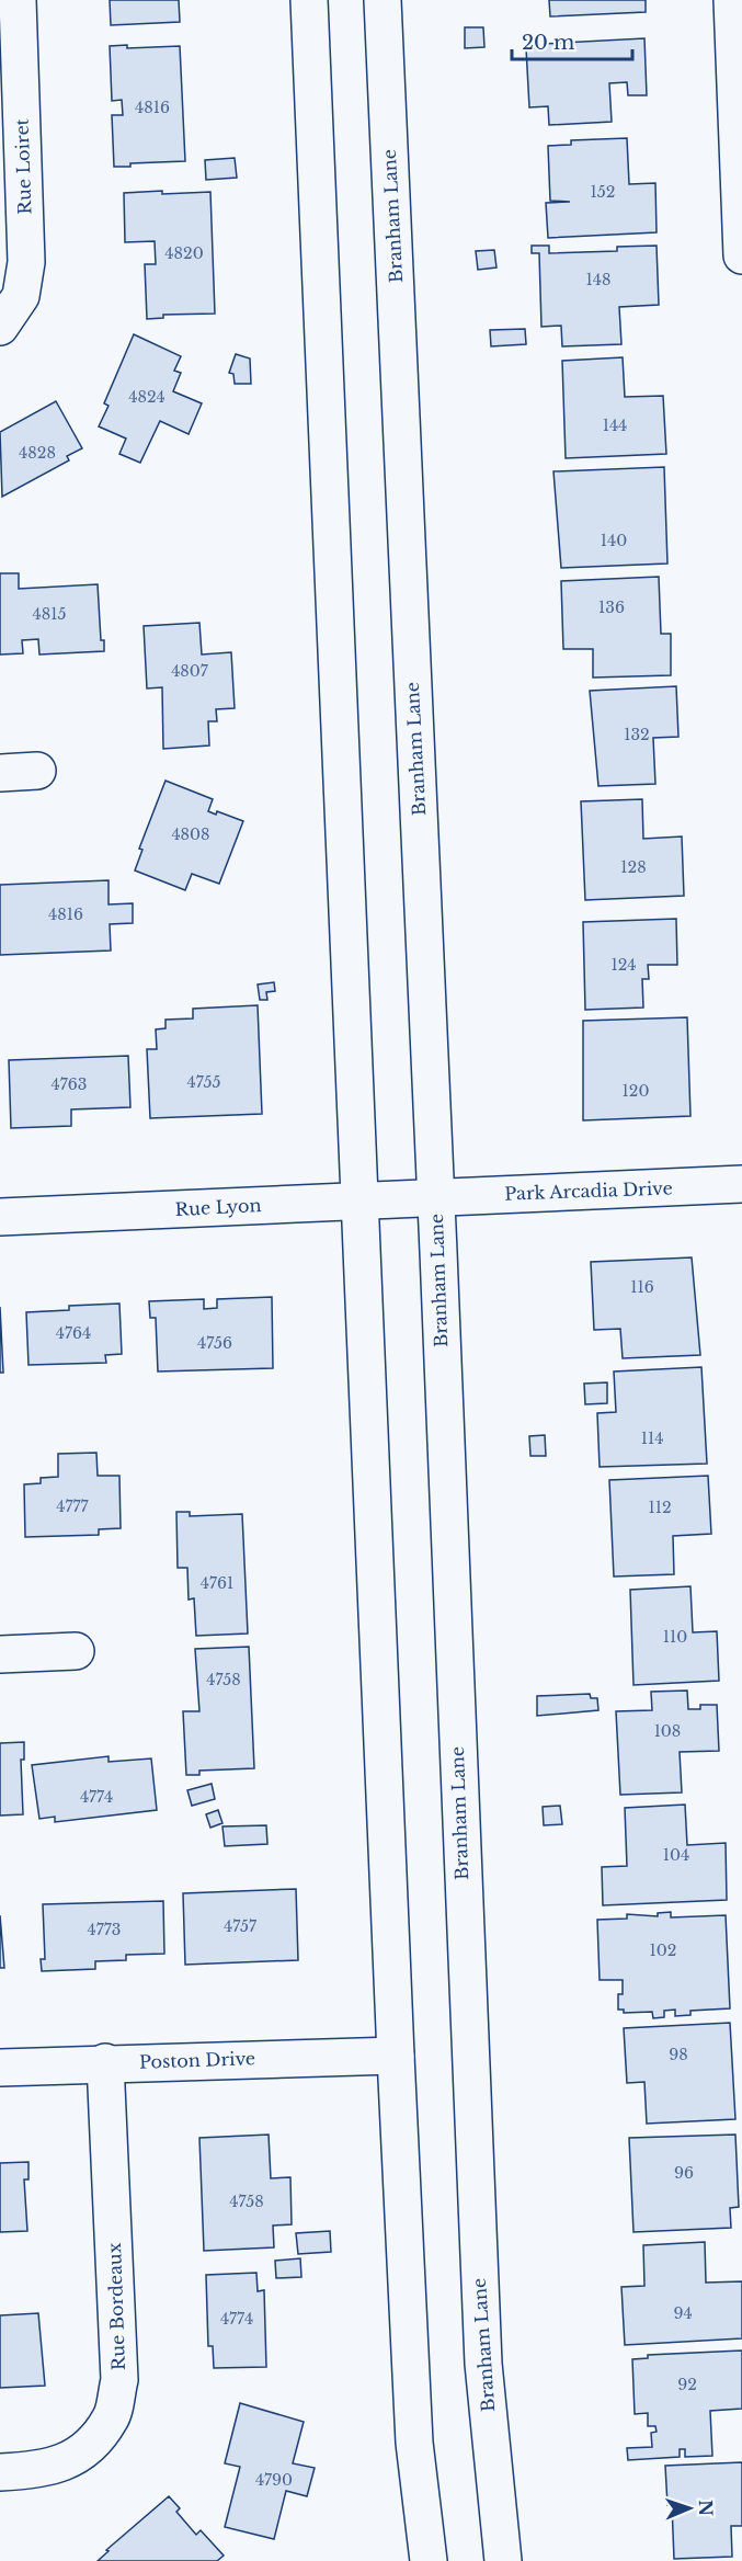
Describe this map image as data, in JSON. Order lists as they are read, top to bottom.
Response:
{
  "streets": {
    "main road": [
      "Rue Loiret",
      "Branham Lane",
      "Park Arcadia Drive",
      "Rue Lyon",
      "Poston Drive",
      "Rue Bordeaux"
    ]
  },
  "crossings": [
    ["Branham Lane", "Park Arcadia Drive"],
    ["Branham Lane", "Rue Lyon"],
    ["Park Arcadia Drive", "Rue Lyon"],
    ["Poston Drive", "Rue Bordeaux"]
  ],
  "house_numbers": [
    "4816",
    "152",
    "4820",
    "148",
    "4824",
    "144",
    "4828",
    "140",
    "136",
    "4815",
    "4807",
    "132",
    "4808",
    "128",
    "4816",
    "124",
    "4755",
    "4763",
    "120",
    "116",
    "4764",
    "4756",
    "114",
    "4777",
    "112",
    "4761",
    "110",
    "4758",
    "108",
    "4774",
    "104",
    "4757",
    "4773",
    "102",
    "98",
    "96",
    "4758",
    "94",
    "4774",
    "92",
    "4790"
  ],
  "scale_bar": "20 m",
  "north": "right"
}
